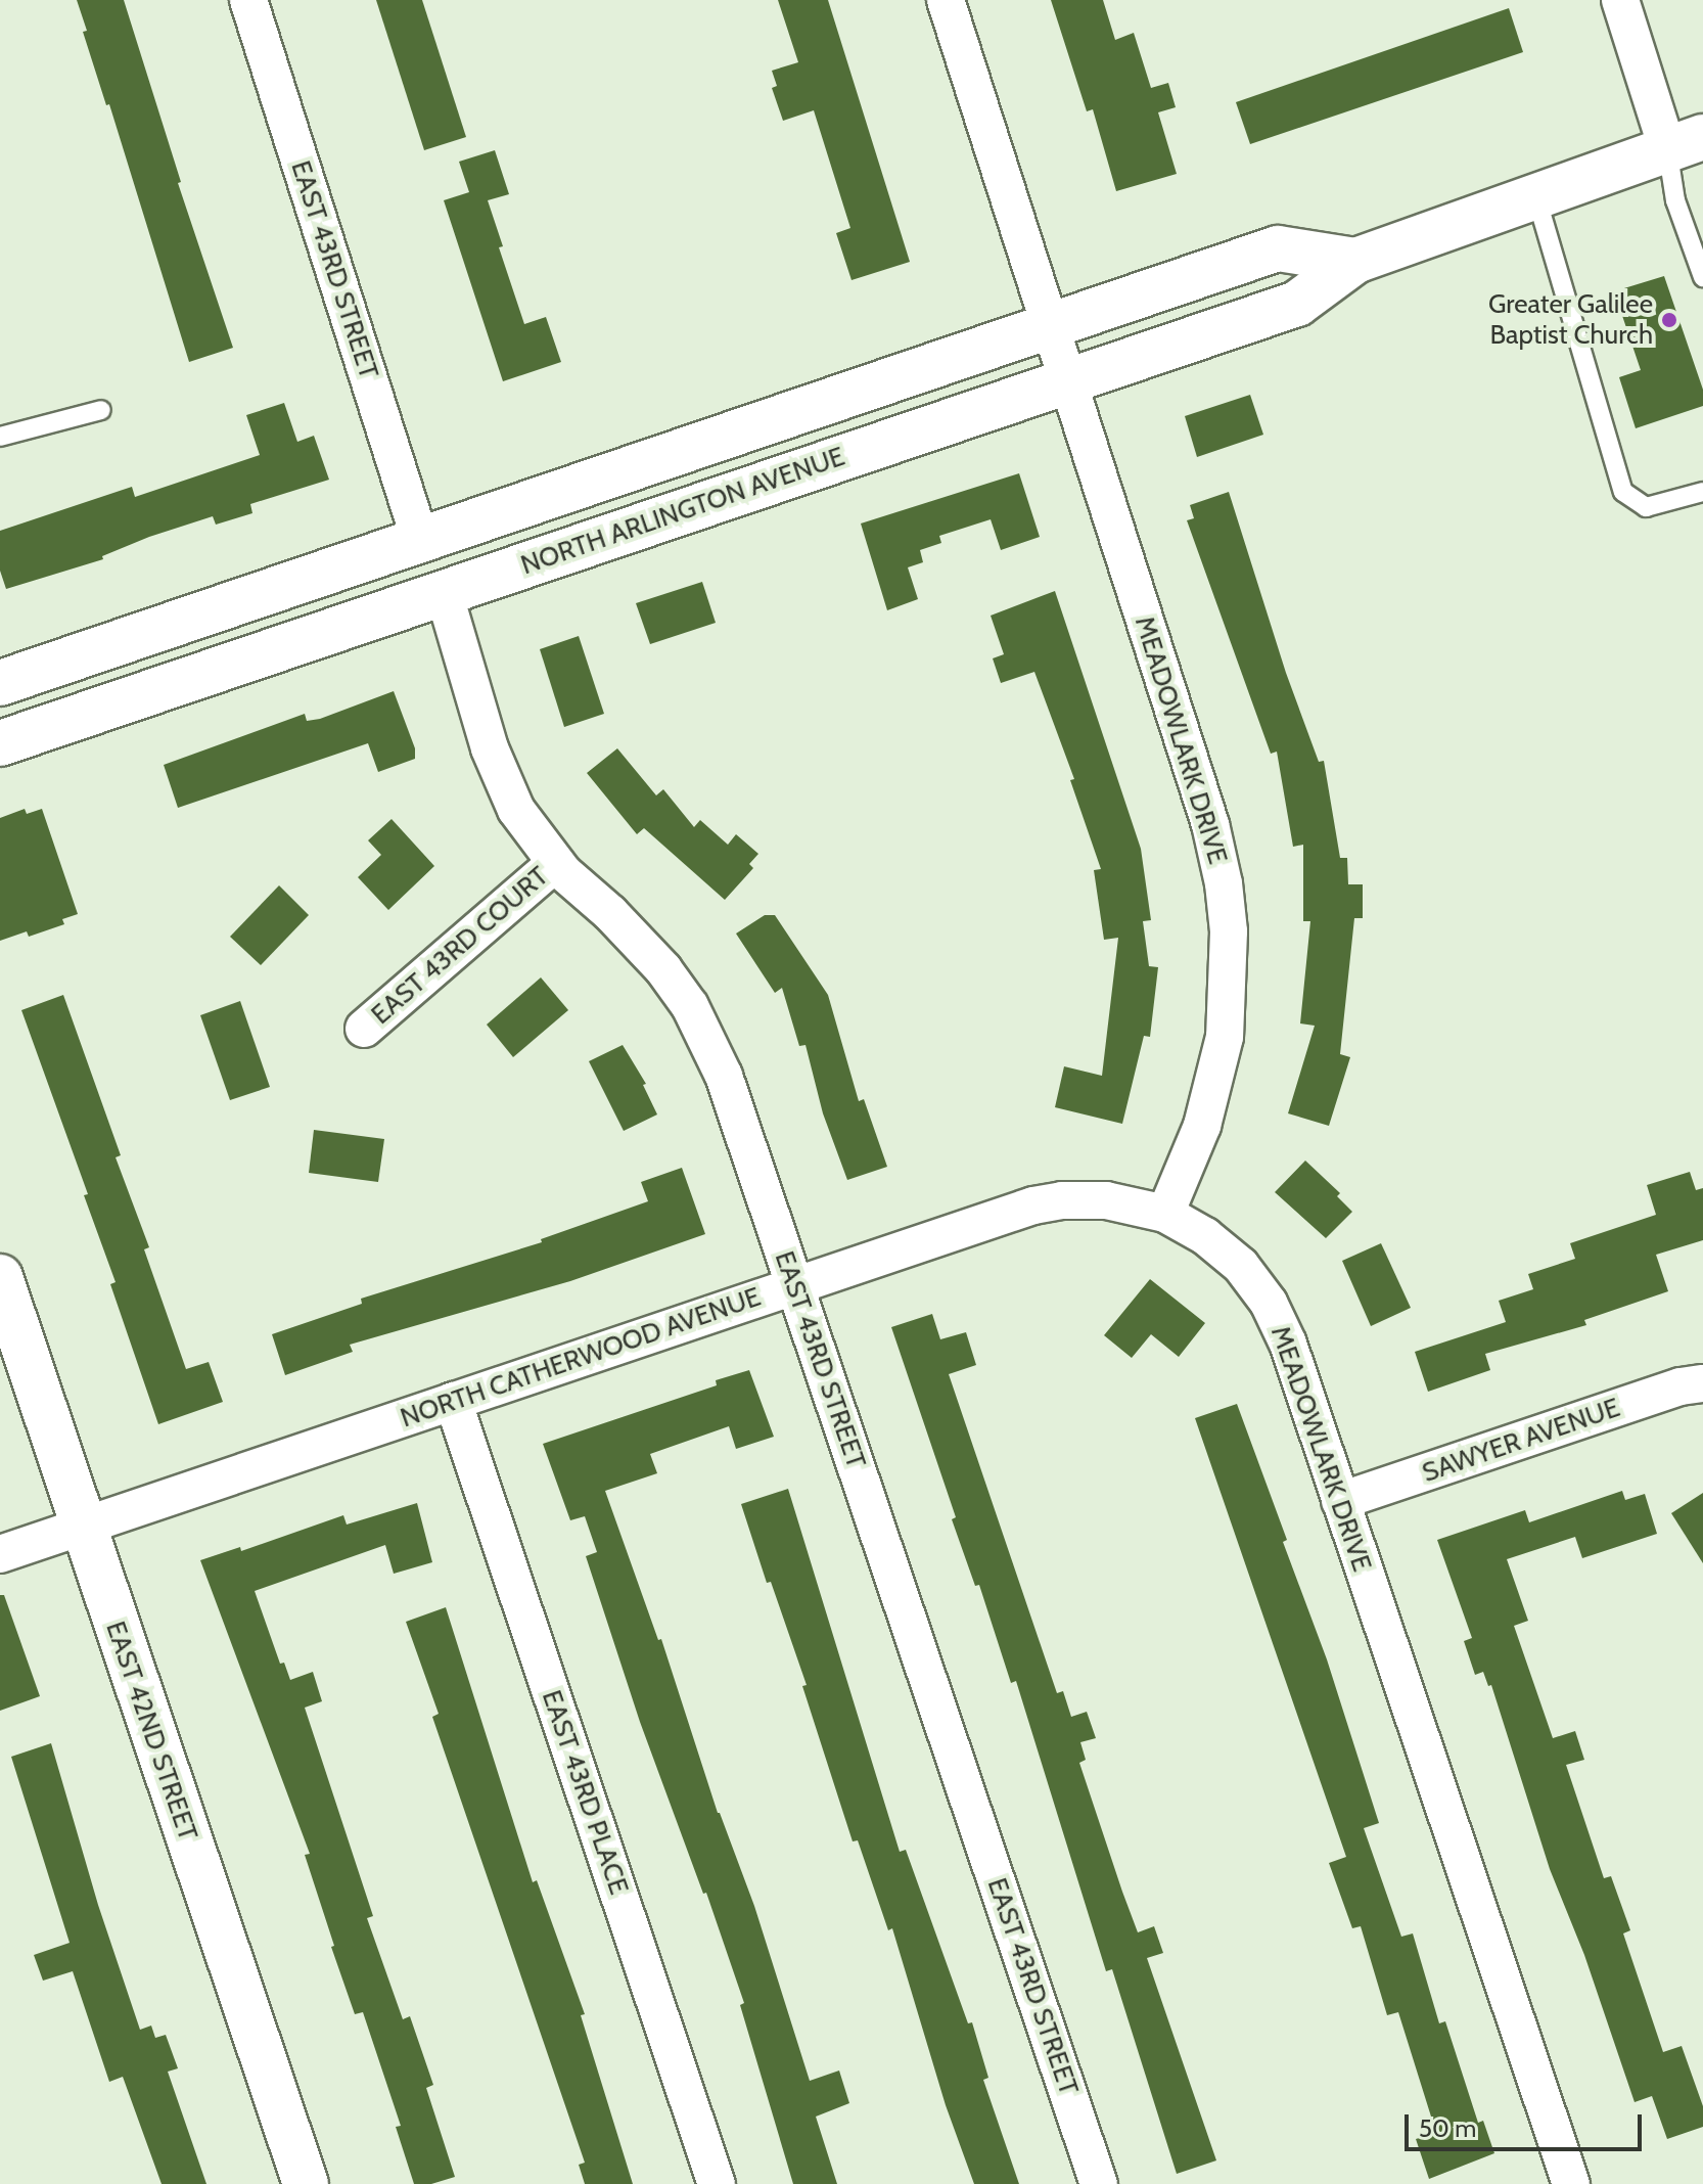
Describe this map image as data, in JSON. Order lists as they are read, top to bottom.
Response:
{
  "streets": {
    "main road": ["NORTH ARLINGTON AVENUE", "EAST 42ND STREET"],
    "street": [
      "EAST 43RD STREET",
      "MEADOWLARK DRIVE",
      "EAST 43RD COURT",
      "NORTH CATHERWOOD AVENUE",
      "SAWYER AVENUE",
      "EAST 43RD PLACE"
    ]
  },
  "crossings": [
    ["EAST 43RD STREET", "NORTH ARLINGTON AVENUE"],
    ["EAST 43RD STREET", "EAST 43RD COURT"],
    ["EAST 43RD STREET", "NORTH CATHERWOOD AVENUE"],
    ["NORTH ARLINGTON AVENUE", "MEADOWLARK DRIVE"],
    ["MEADOWLARK DRIVE", "NORTH CATHERWOOD AVENUE"],
    ["MEADOWLARK DRIVE", "SAWYER AVENUE"],
    ["NORTH CATHERWOOD AVENUE", "EAST 42ND STREET"],
    ["NORTH CATHERWOOD AVENUE", "EAST 43RD PLACE"]
  ],
  "places": ["Greater Galilee Baptist Church"],
  "scale_bar": "50 m"
}
